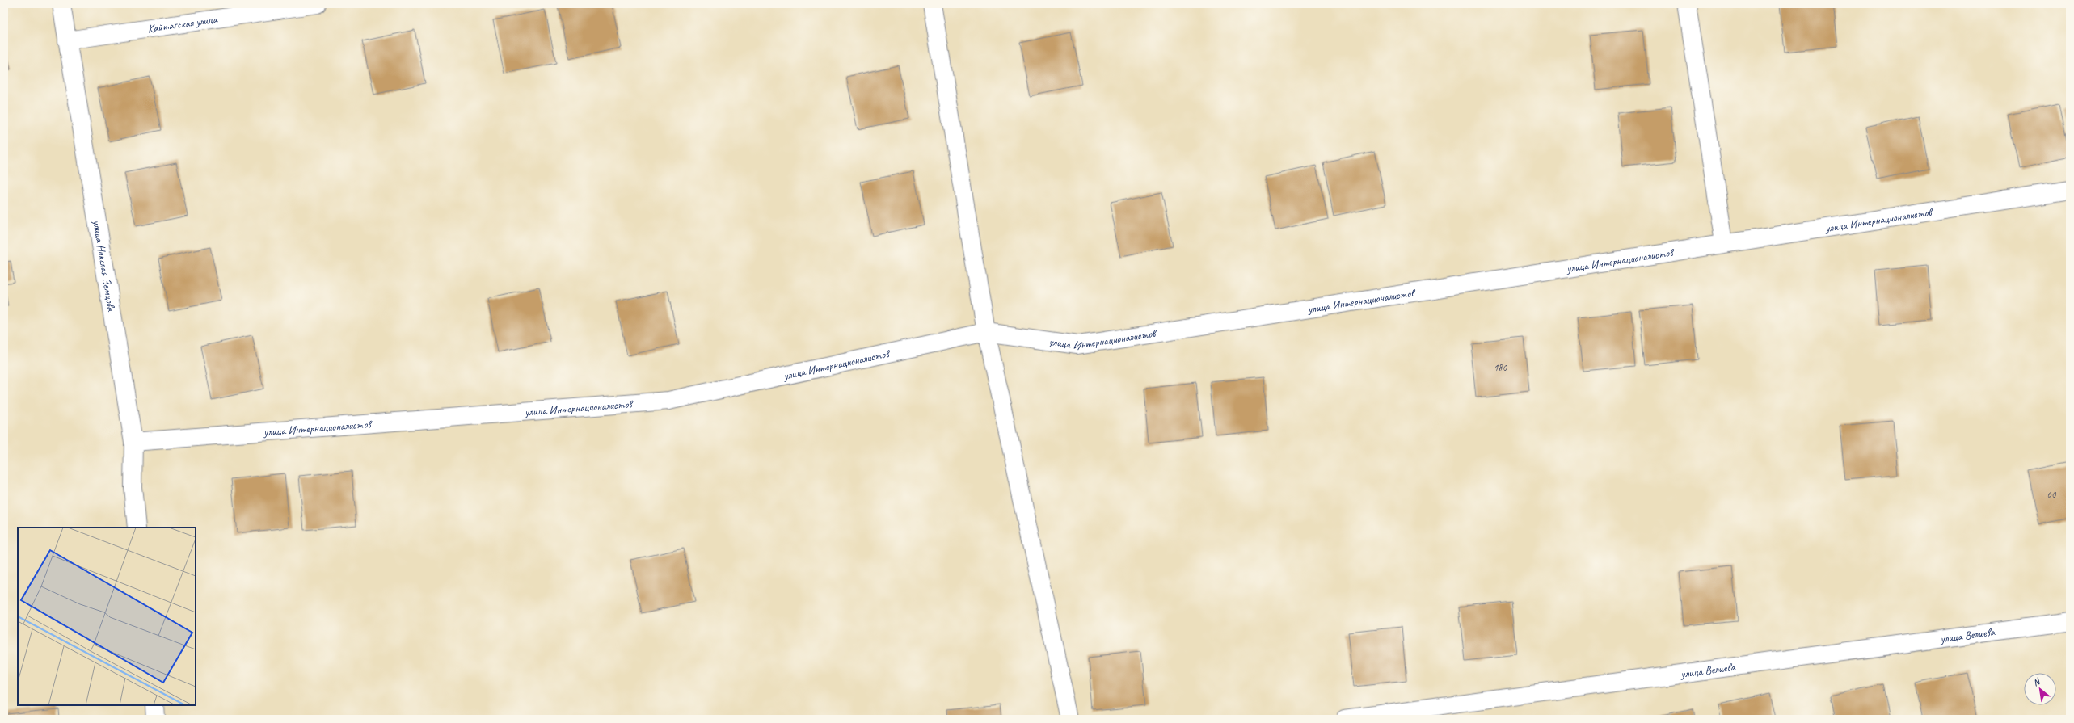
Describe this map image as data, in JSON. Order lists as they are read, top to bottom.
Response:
{
  "streets": {
    "street": [
      "Кайтагская улица",
      "улица Интернационалистов",
      "улица Николая Земцова",
      "улица Велиева"
    ]
  },
  "crossings": [
    ["Кайтагская улица", "улица Николая Земцова"],
    ["улица Интернационалистов", "улица Николая Земцова"]
  ],
  "house_numbers": ["180", "60"],
  "north": "top left"
}
